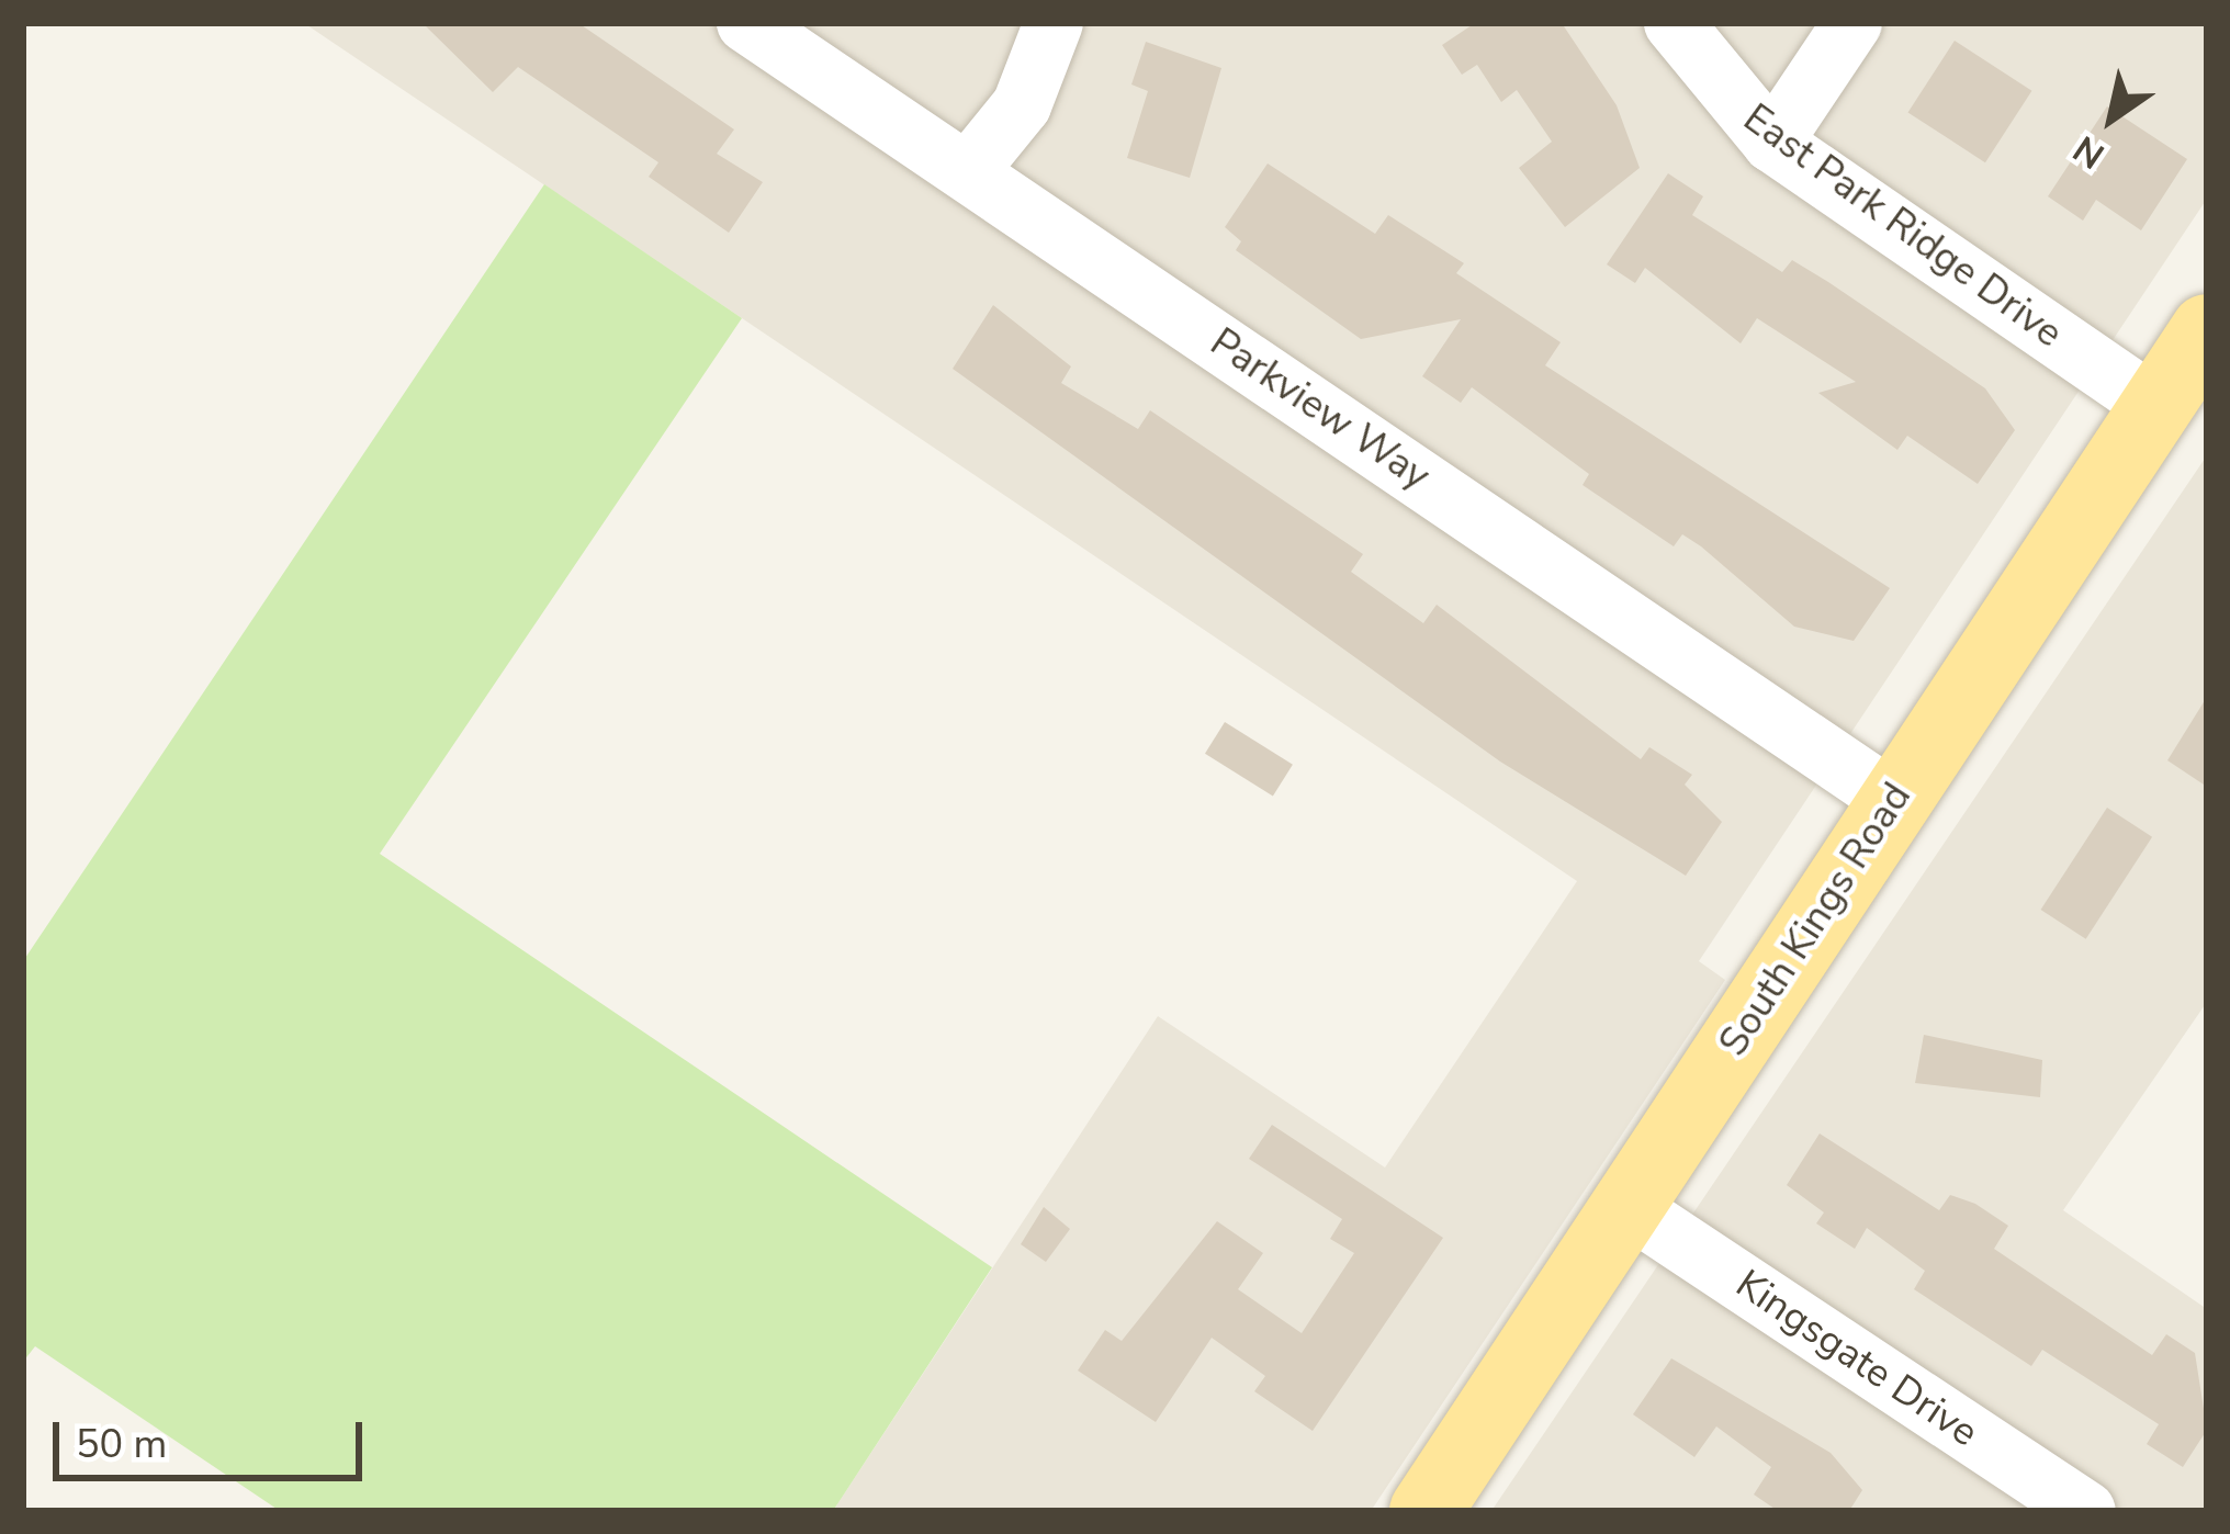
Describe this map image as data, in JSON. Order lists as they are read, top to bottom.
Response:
{
  "streets": {
    "main road": ["South Kings Road"],
    "street": ["East Park Ridge Drive", "Parkview Way", "Kingsgate Drive"]
  },
  "crossings": [
    ["East Park Ridge Drive", "South Kings Road"],
    ["Parkview Way", "South Kings Road"],
    ["South Kings Road", "Kingsgate Drive"]
  ],
  "scale_bar": "50 m",
  "north": "bottom left"
}
